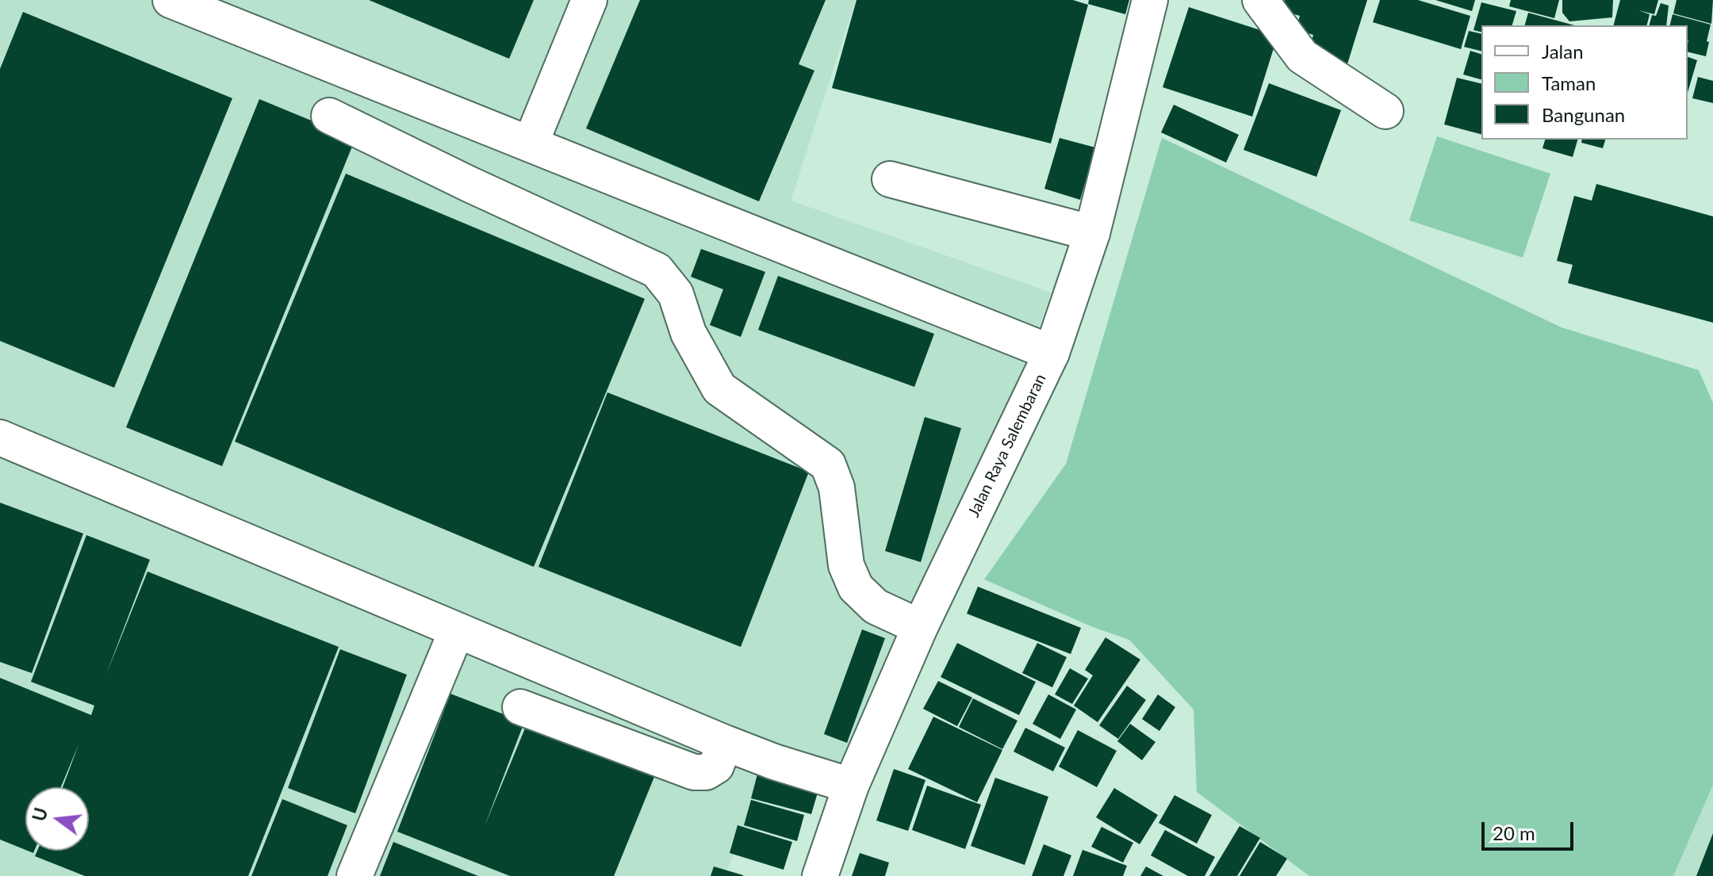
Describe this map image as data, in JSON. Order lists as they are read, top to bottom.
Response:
{
  "streets": {
    "main road": ["Jalan Raya Salembaran"]
  },
  "legend": ["Jalan", "Taman", "Bangunan"],
  "scale_bar": "20 m",
  "north": "left"
}
